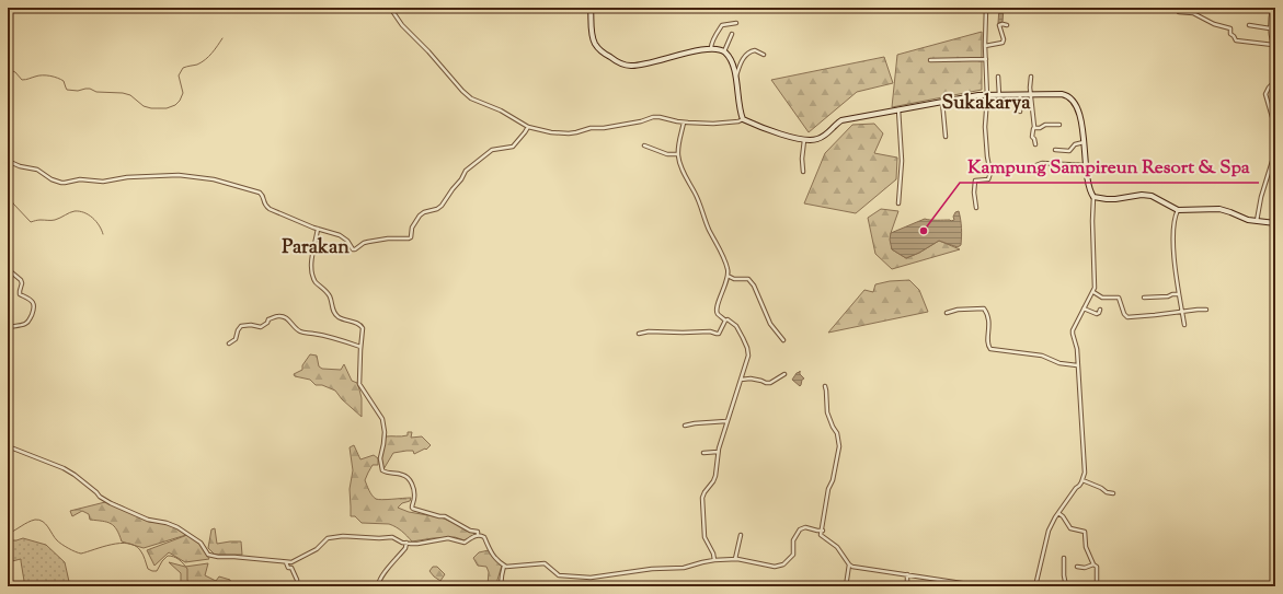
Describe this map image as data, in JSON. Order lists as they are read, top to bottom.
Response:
{
  "districts": ["Sukakarya", "Parakan"],
  "places": ["Kampung Sampireun Resort & Spa"]
}
